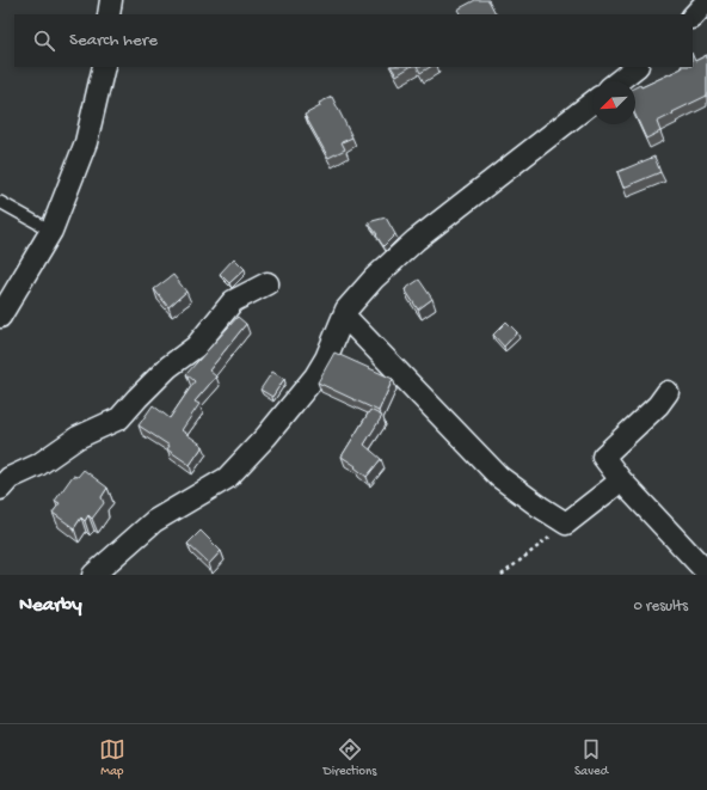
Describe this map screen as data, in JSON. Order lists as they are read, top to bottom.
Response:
{
  "north": "bottom left",
  "page": {
    "search": "Search here",
    "heading": ["Nearby", "0 results"],
    "nav": ["Map", "Directions", "Saved"]
  }
}
